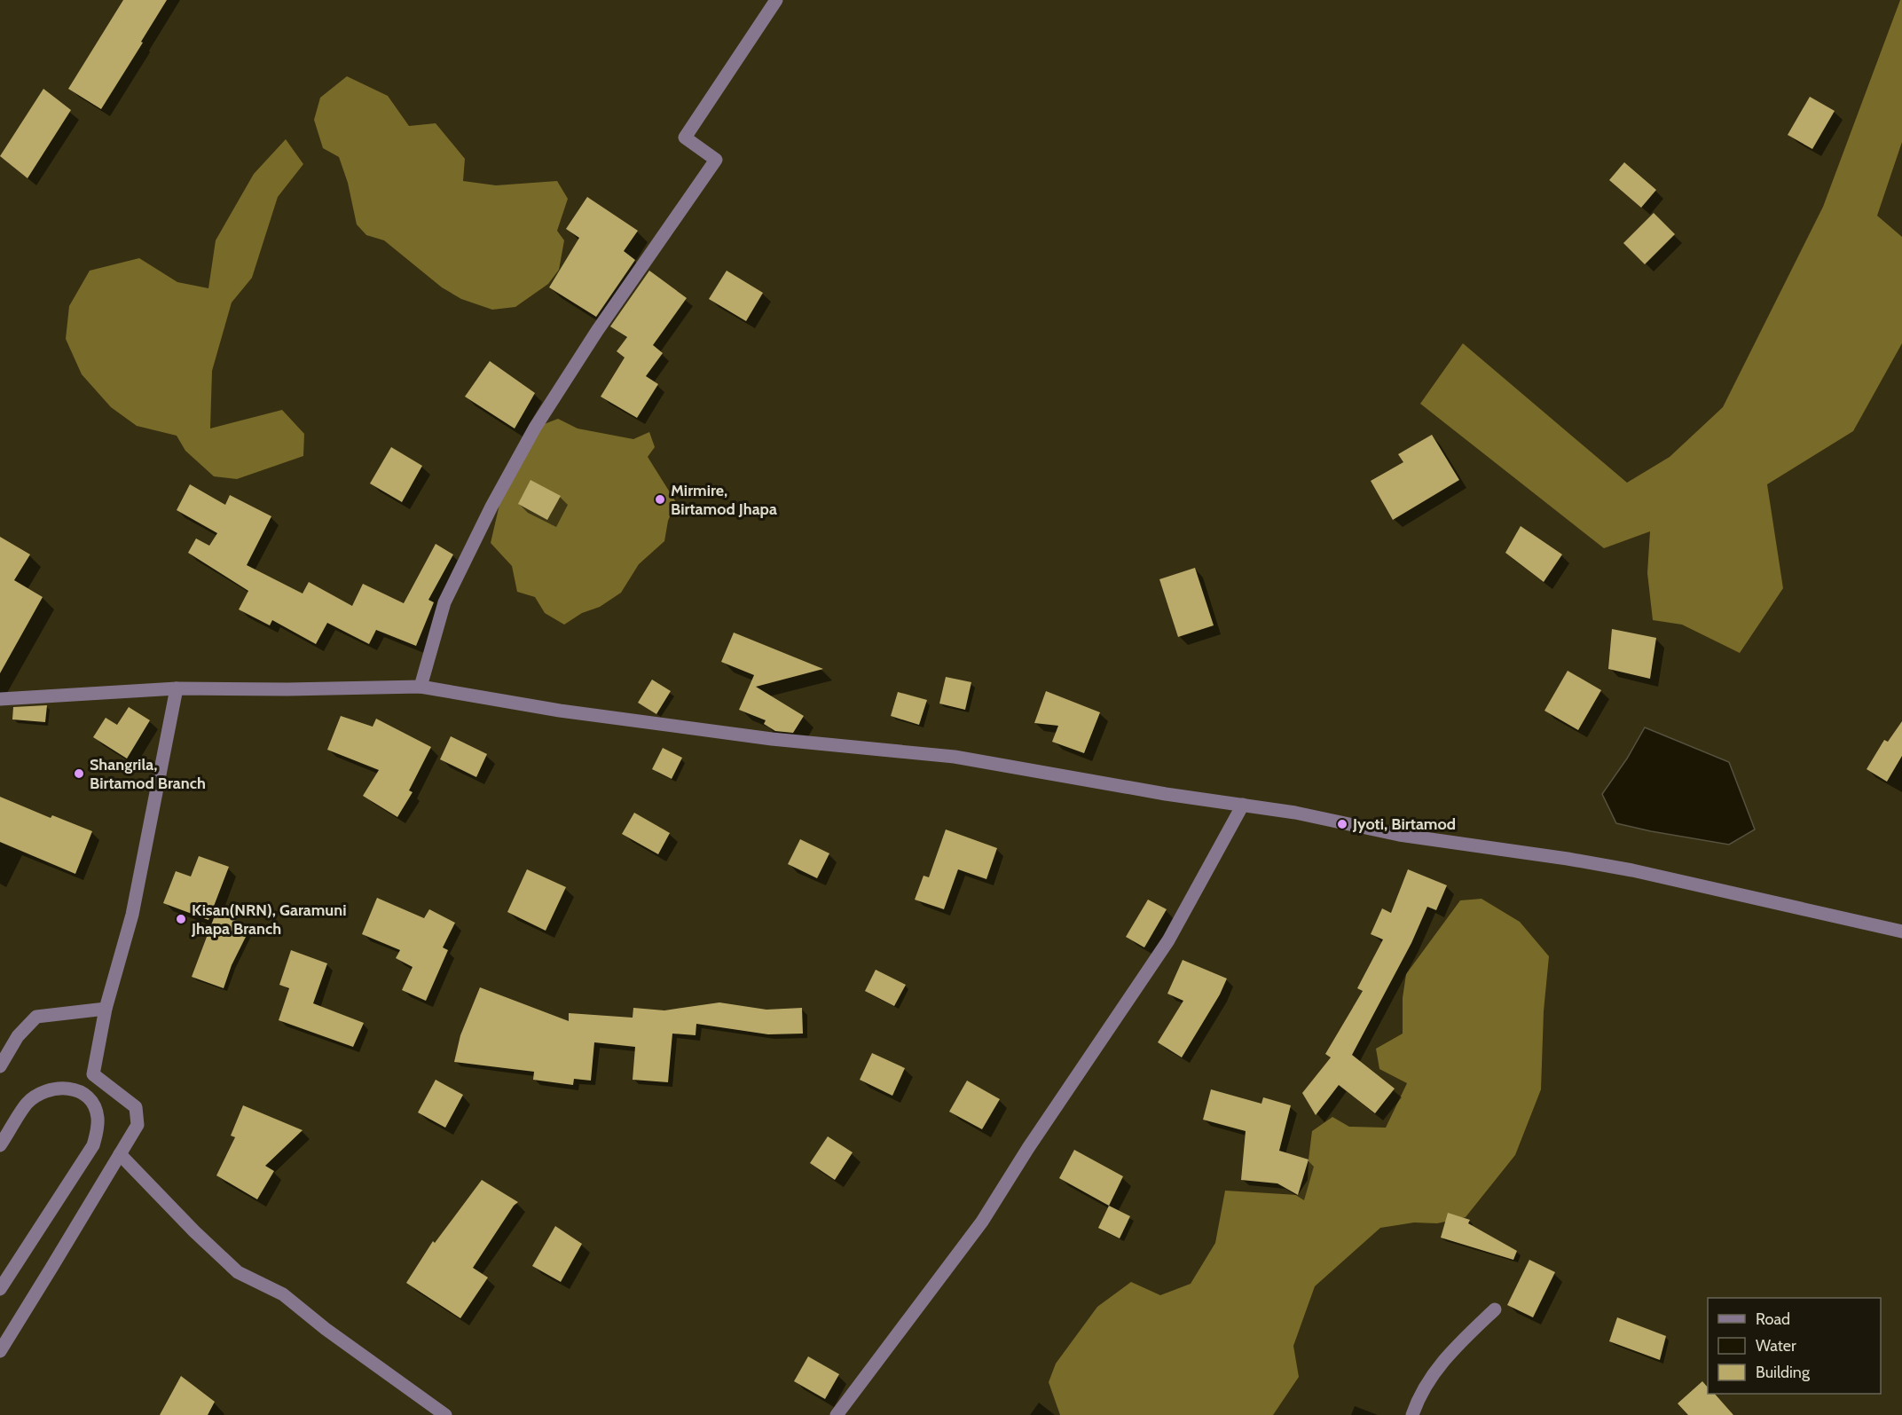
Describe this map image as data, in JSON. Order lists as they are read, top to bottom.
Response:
{
  "places": [
    "Mirmire, Birtamod Jhapa",
    "Shangrila, Birtamod Branch",
    "Jyoti, Birtamod",
    "Kisan(NRN), Garamuni Jhapa Branch"
  ],
  "legend": ["Road", "Water", "Building"]
}
